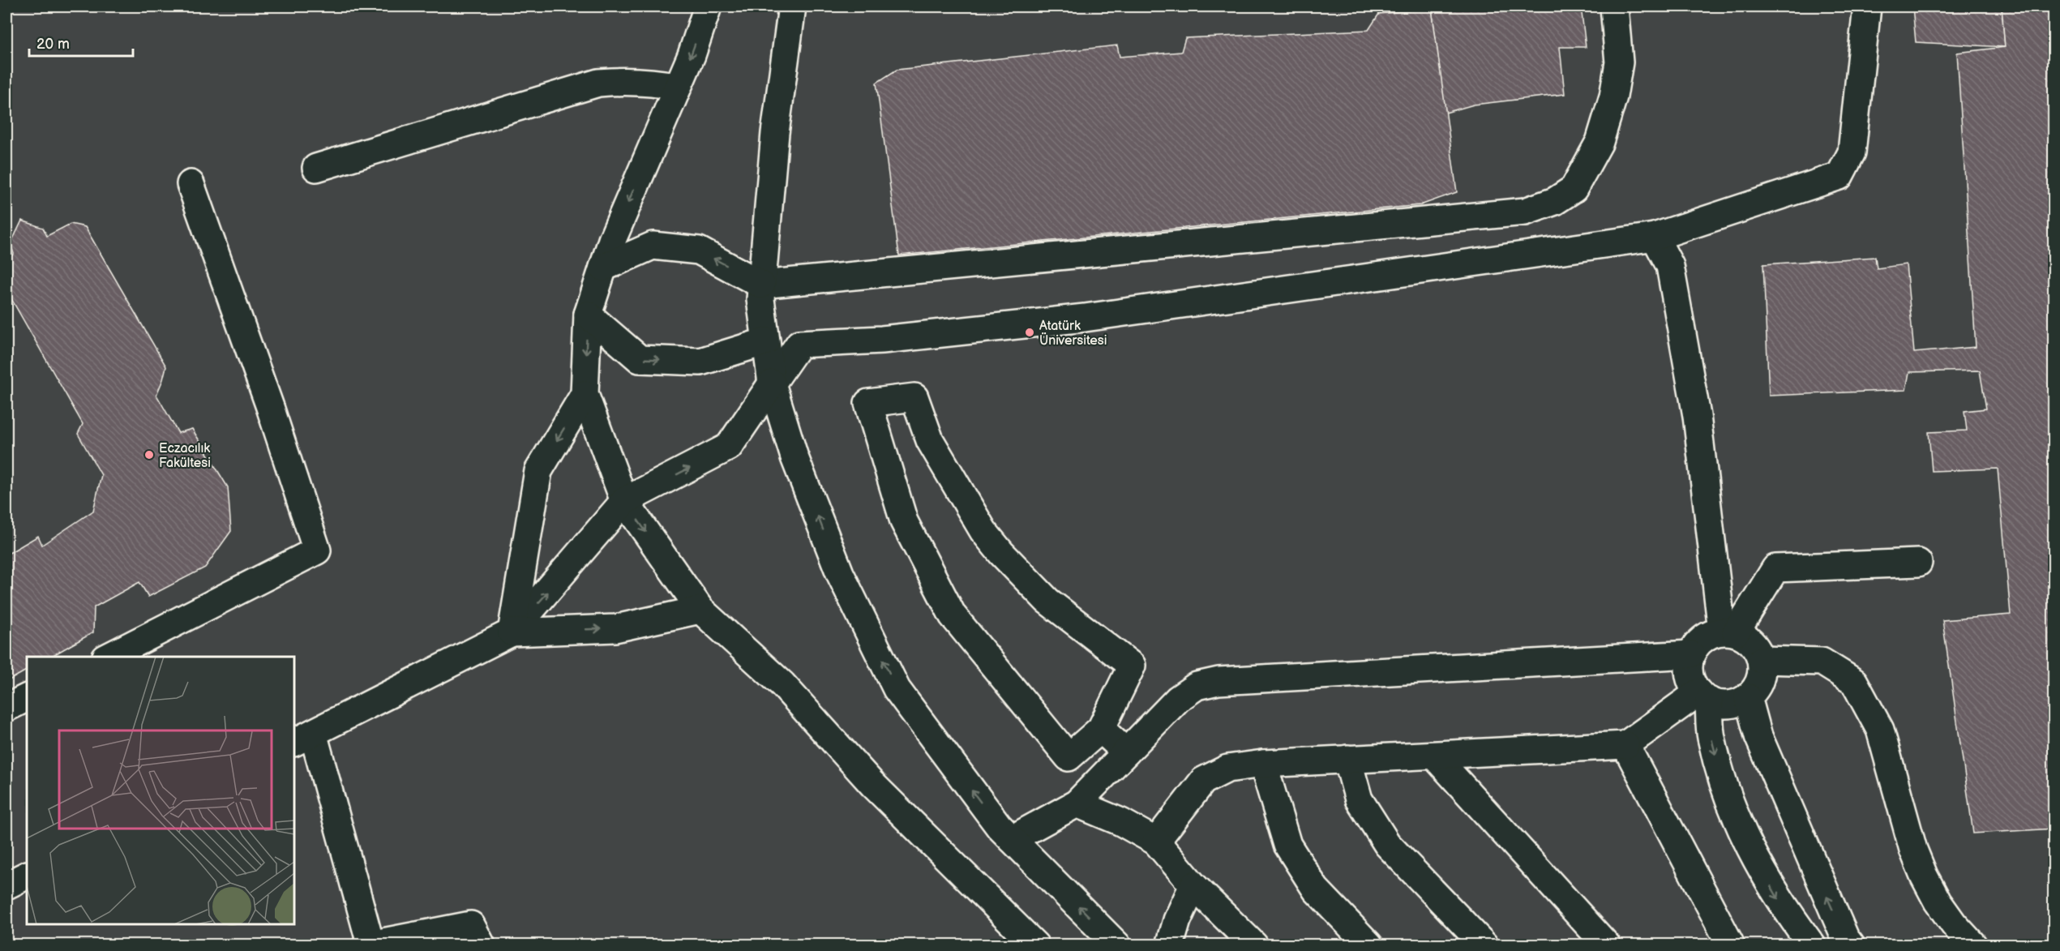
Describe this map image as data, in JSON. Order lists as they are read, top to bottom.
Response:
{
  "places": ["Atatürk Üniversitesi", "Eczacılık Fakültesi"],
  "scale_bar": "20 m"
}
